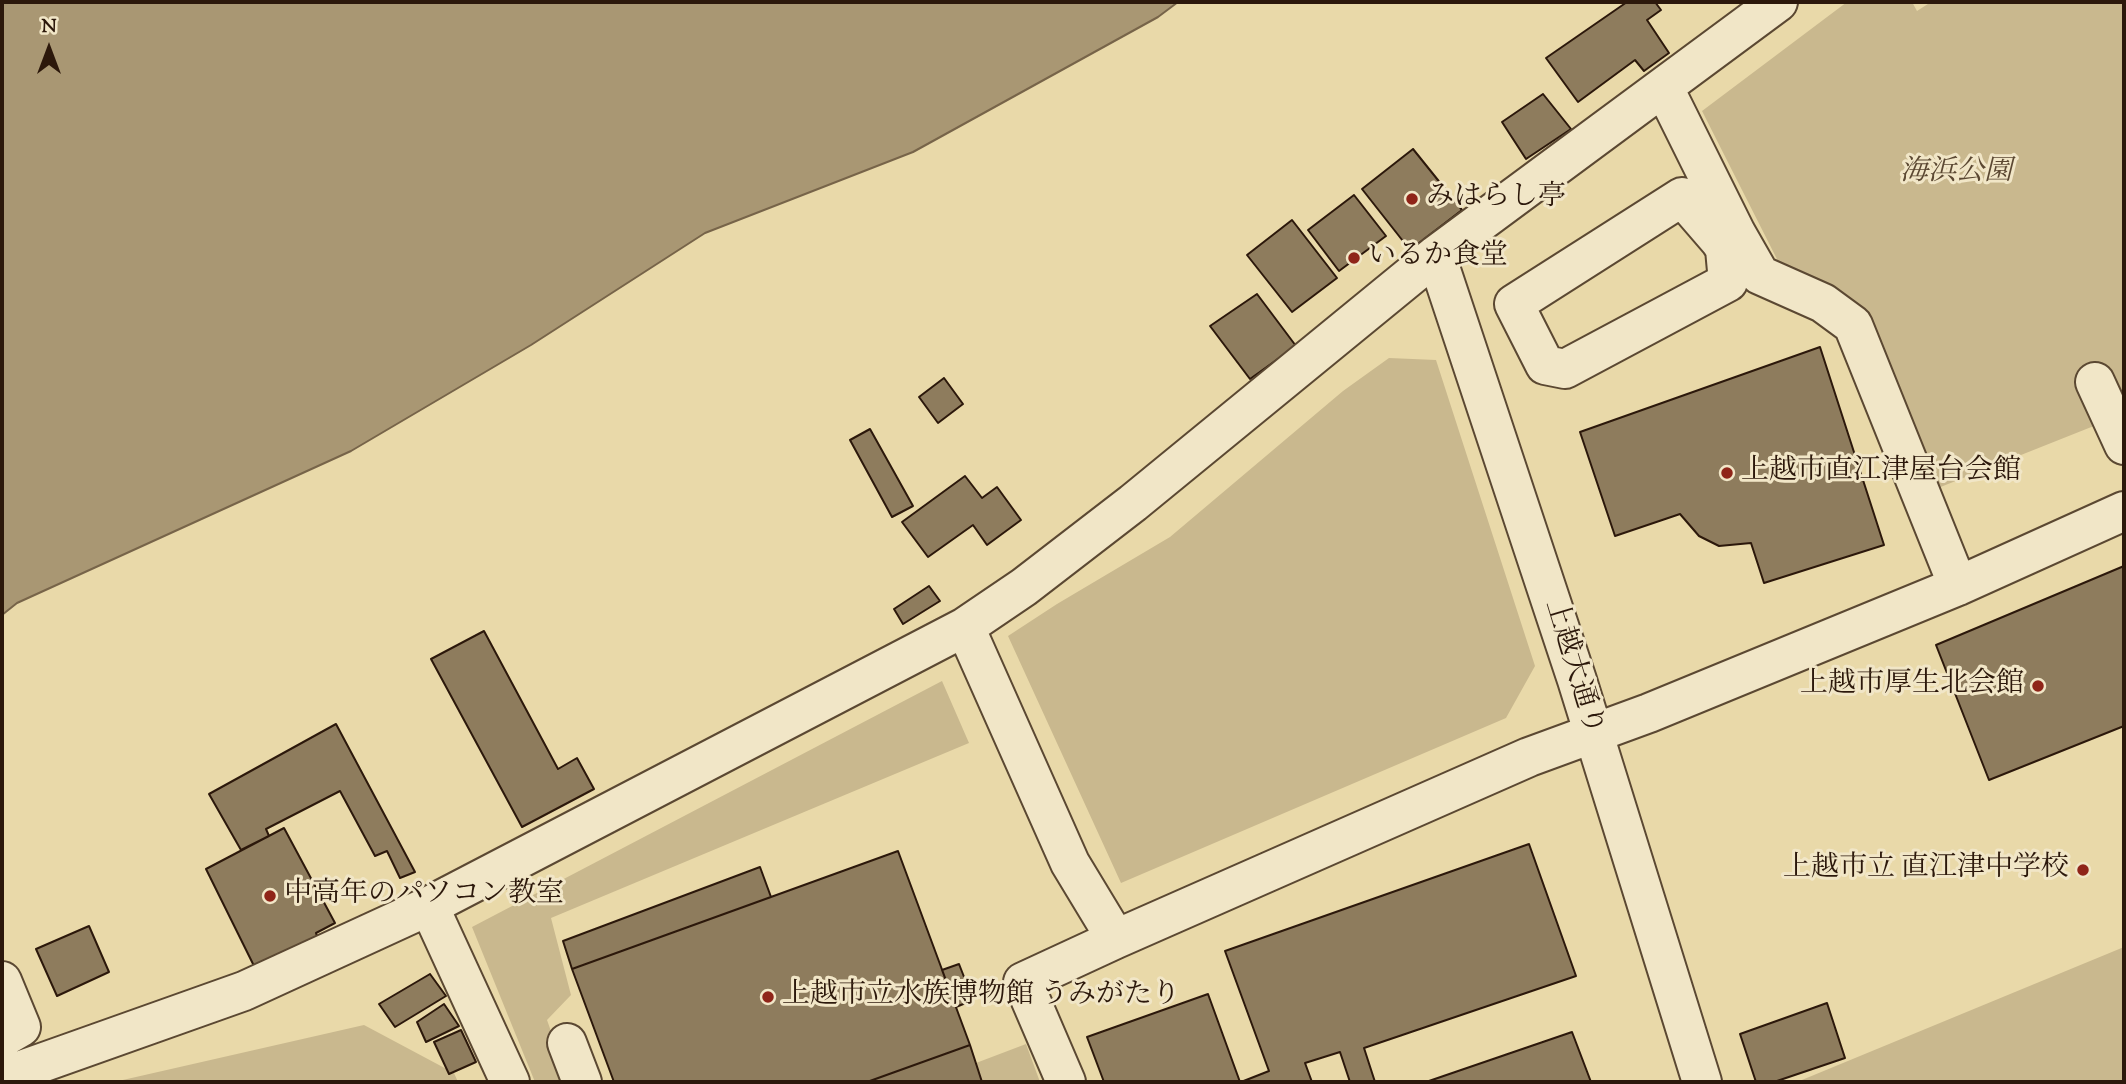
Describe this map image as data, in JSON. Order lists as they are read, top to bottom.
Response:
{
  "streets": {
    "street": ["上越大通り"]
  },
  "parks": ["海浜公園"],
  "places": [
    "みはらし亭",
    "いるか食堂",
    "上越市直江津屋台会館",
    "上越市厚生北会館",
    "上越市立 直江津中学校",
    "中高年のパソコン教室",
    "上越市立水族博物館 うみがたり"
  ],
  "north": "top"
}
